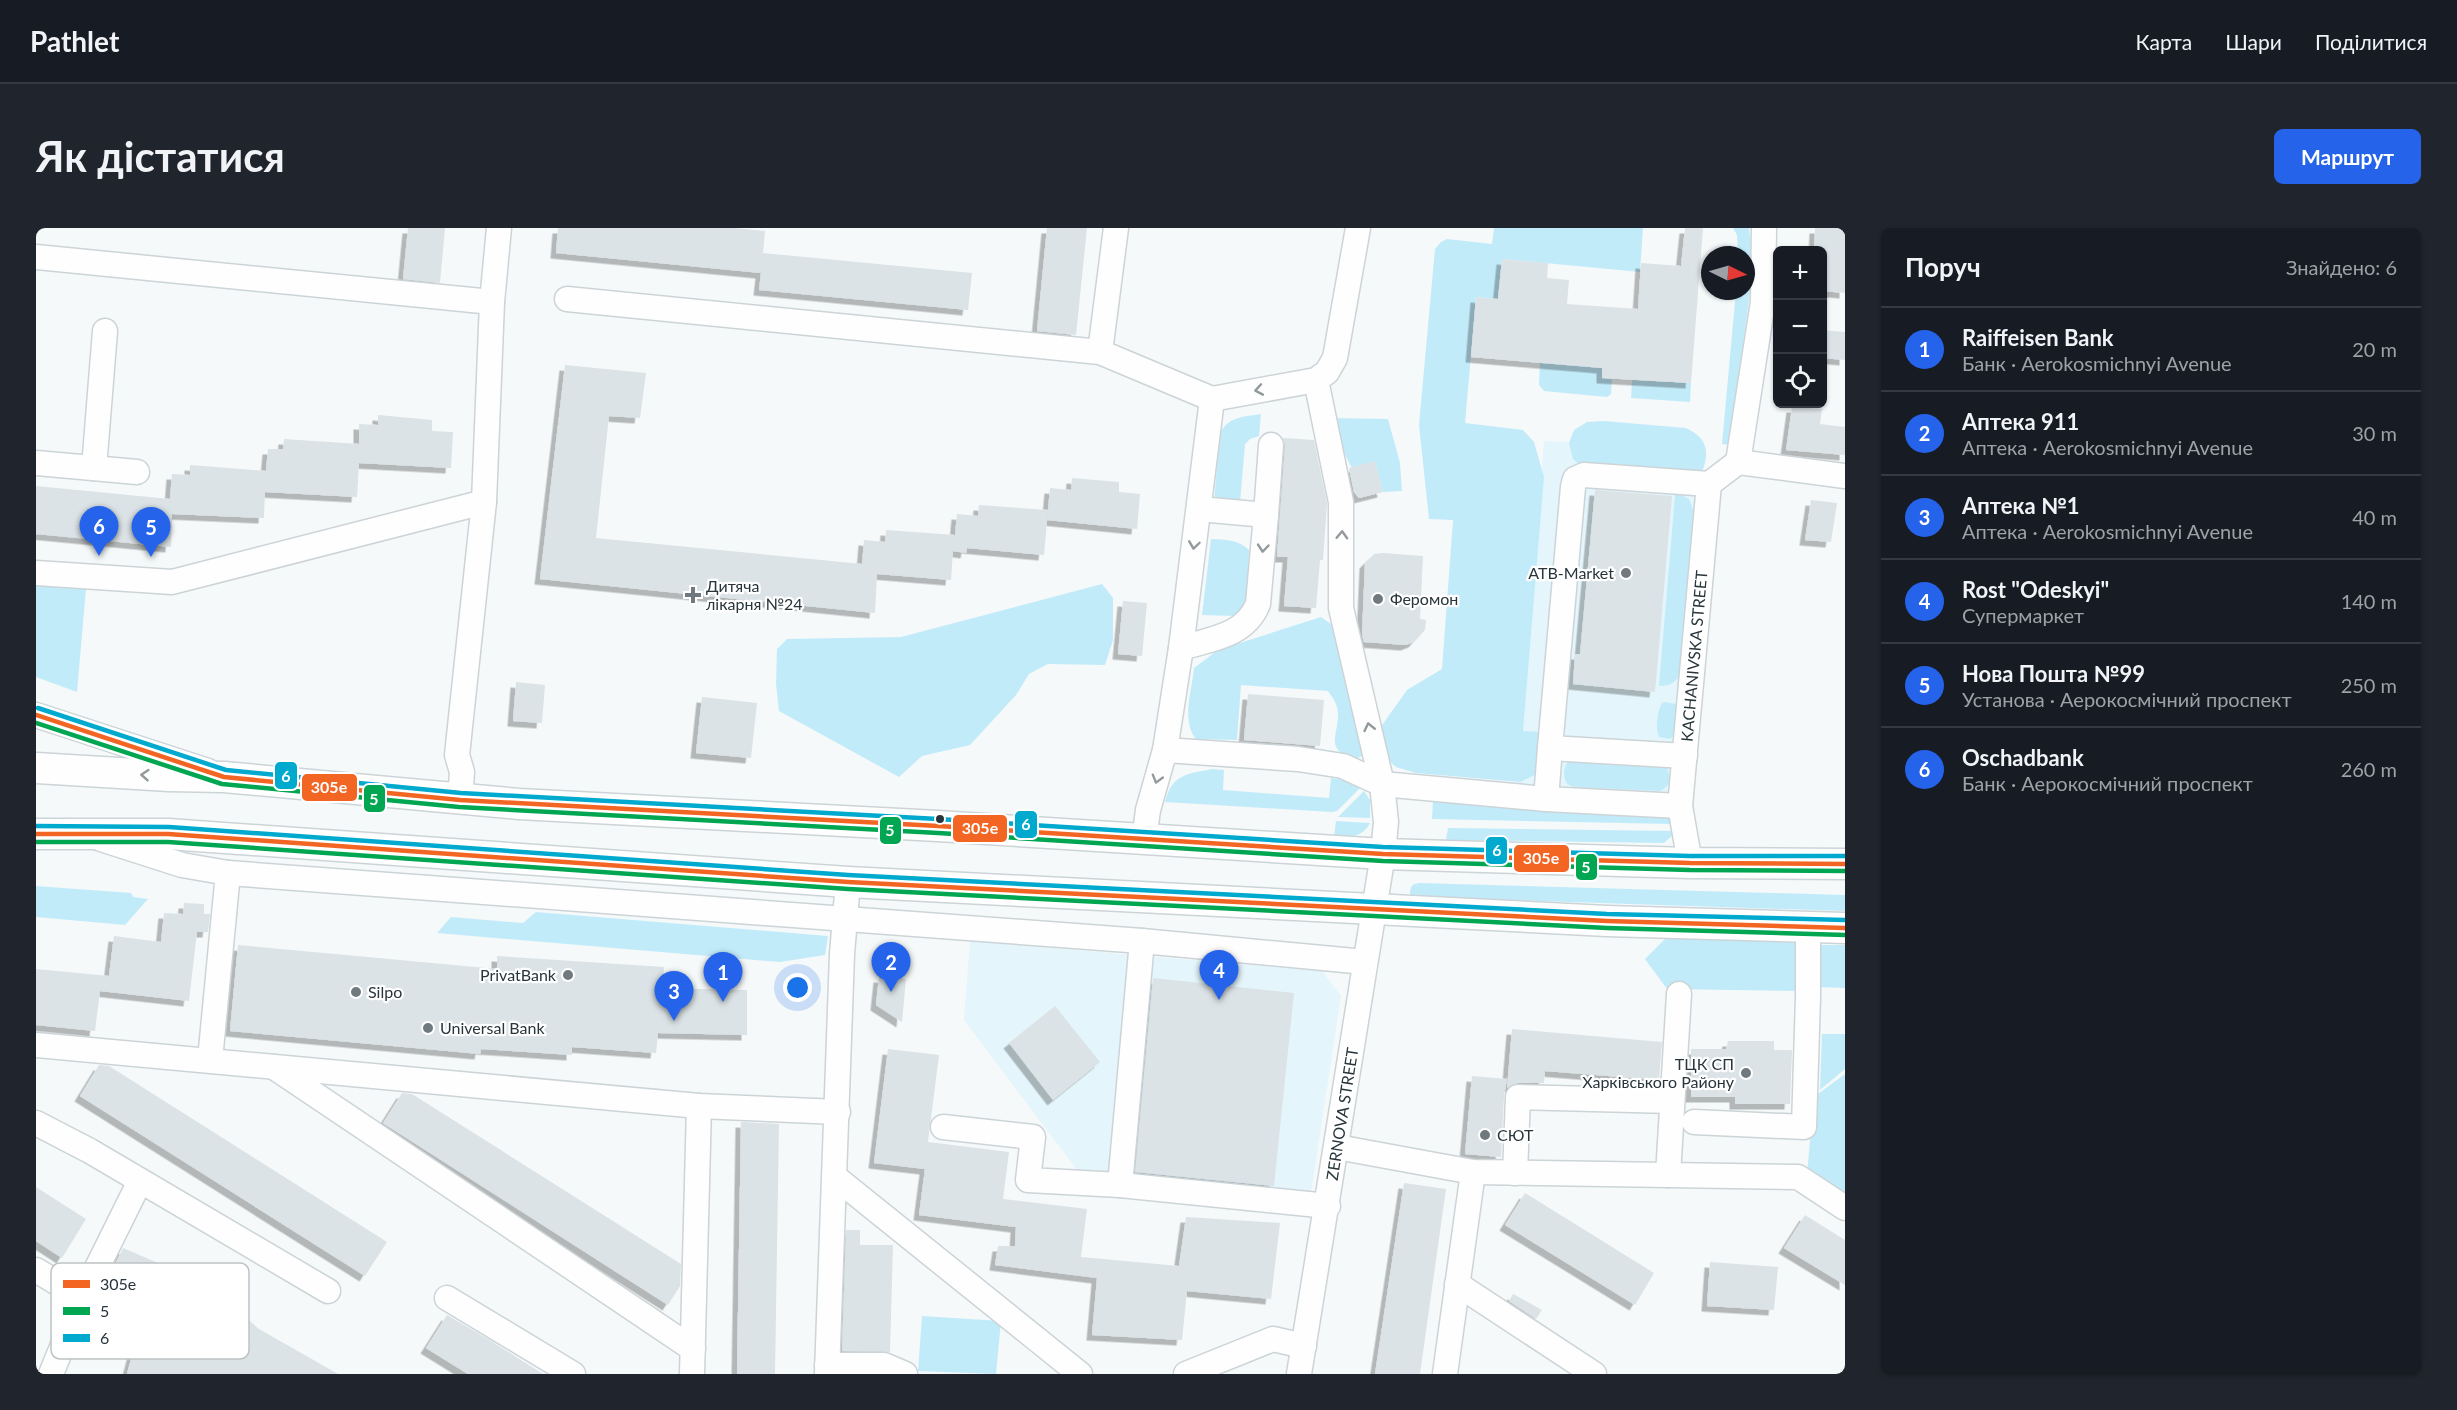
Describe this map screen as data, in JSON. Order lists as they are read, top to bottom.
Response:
{
  "streets": {
    "street": ["KACHANIVSKA STREET", "ZERNOVA STREET"]
  },
  "places": {
    "other": [
      "ATB-Market",
      "Феромон",
      "PrivatBank",
      "Silpo",
      "Universal Bank",
      "ТЦК СП Харківського Району",
      "СЮТ"
    ],
    "health": ["Дитяча лікарня №24"]
  },
  "lines": ["transit line 6", "transit line 305e", "transit line 5"],
  "legend": ["305e", "5", "6"],
  "north": "right",
  "page": {
    "header": "Pathlet",
    "nav": ["Карта", "Шари", "Поділитися"],
    "buttons": "Маршрут",
    "title": "Як дістатися",
    "heading": ["Поруч", "Знайдено: 6"],
    "map_buttons": ["+", "−"],
    "list": [
      {
        "mark": "1",
        "name": "Raiffeisen Bank",
        "note": "Банк · Aerokosmichnyi Avenue",
        "value": "20 m"
      },
      {
        "mark": "2",
        "name": "Аптека 911",
        "note": "Аптека · Aerokosmichnyi Avenue",
        "value": "30 m"
      },
      {
        "mark": "3",
        "name": "Аптека №1",
        "note": "Аптека · Aerokosmichnyi Avenue",
        "value": "40 m"
      },
      {
        "mark": "4",
        "name": "Rost \"Odeskyi\"",
        "note": "Супермаркет",
        "value": "140 m"
      },
      {
        "mark": "5",
        "name": "Нова Пошта №99",
        "note": "Установа · Аерокосмічний проспект",
        "value": "250 m"
      },
      {
        "mark": "6",
        "name": "Oschadbank",
        "note": "Банк · Аерокосмічний проспект",
        "value": "260 m"
      }
    ],
    "pins": [
      "6",
      "5",
      "2",
      "4",
      "1",
      "3"
    ]
  }
}
